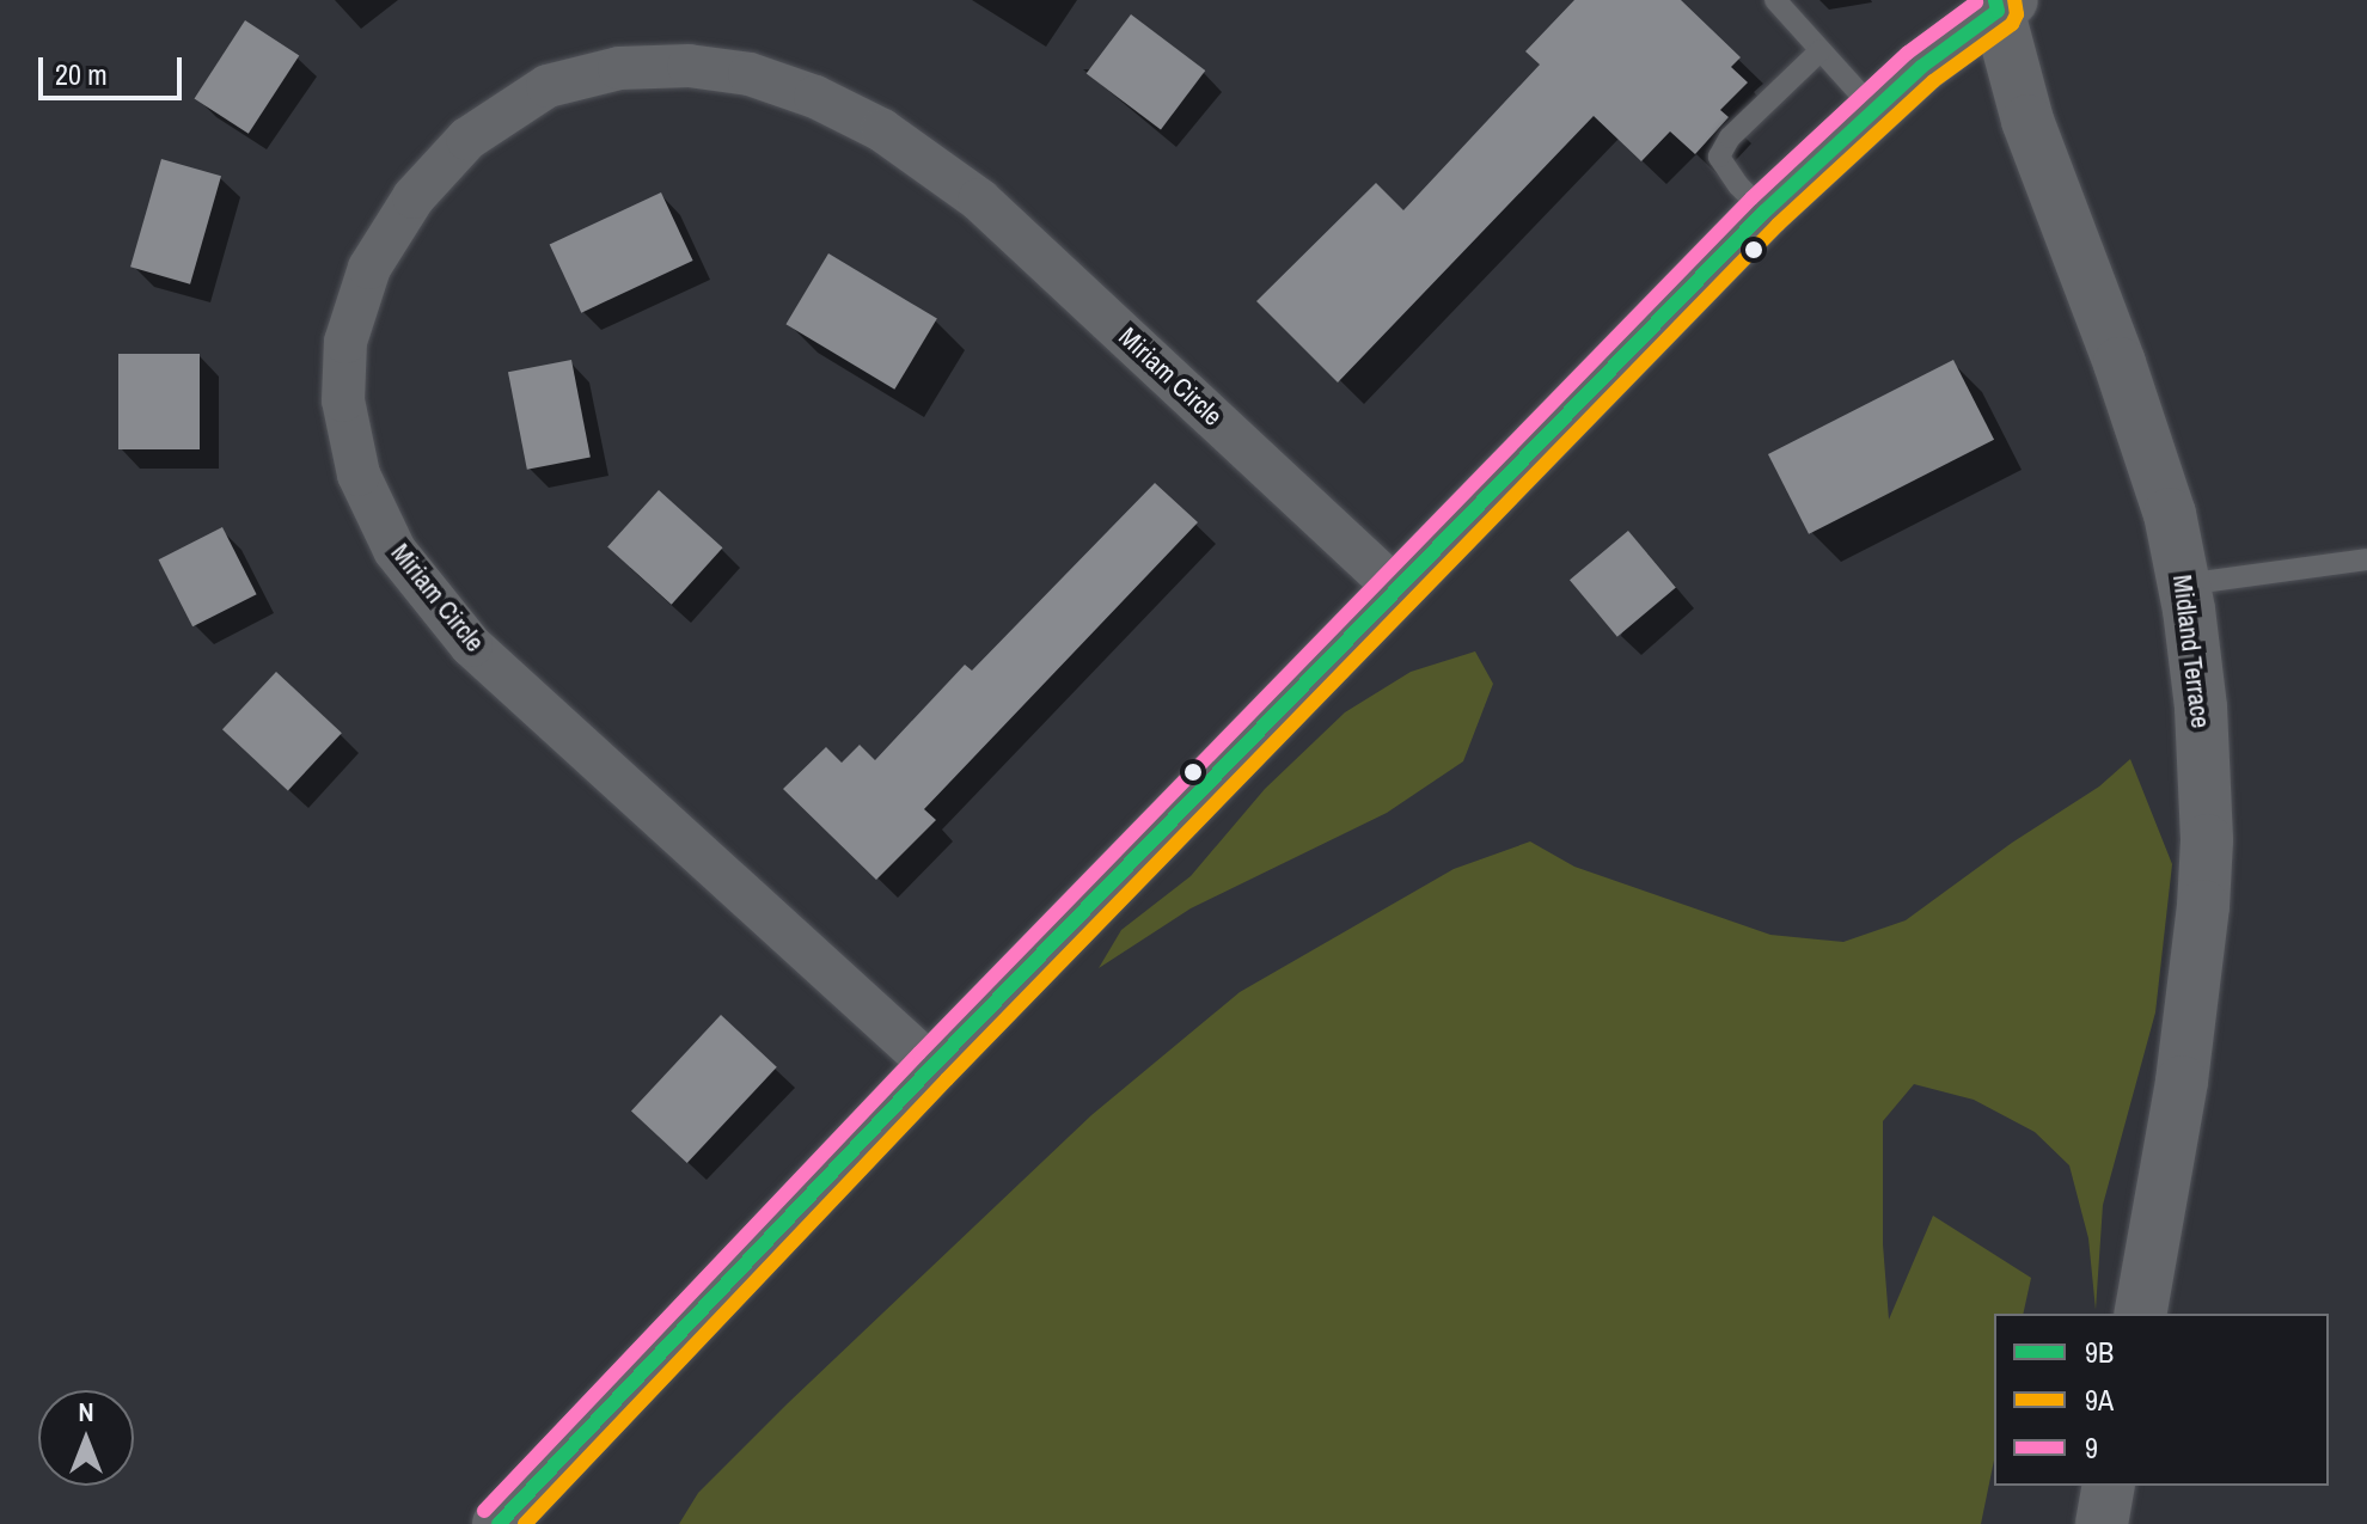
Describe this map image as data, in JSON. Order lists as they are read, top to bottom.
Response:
{
  "streets": {
    "street": ["Miriam Circle", "Midland Terrace"]
  },
  "lines": ["transit line 9B", "transit line 9A", "transit line 9"],
  "legend": ["9B", "9A", "9"],
  "scale_bar": "20 m",
  "north": "top"
}
